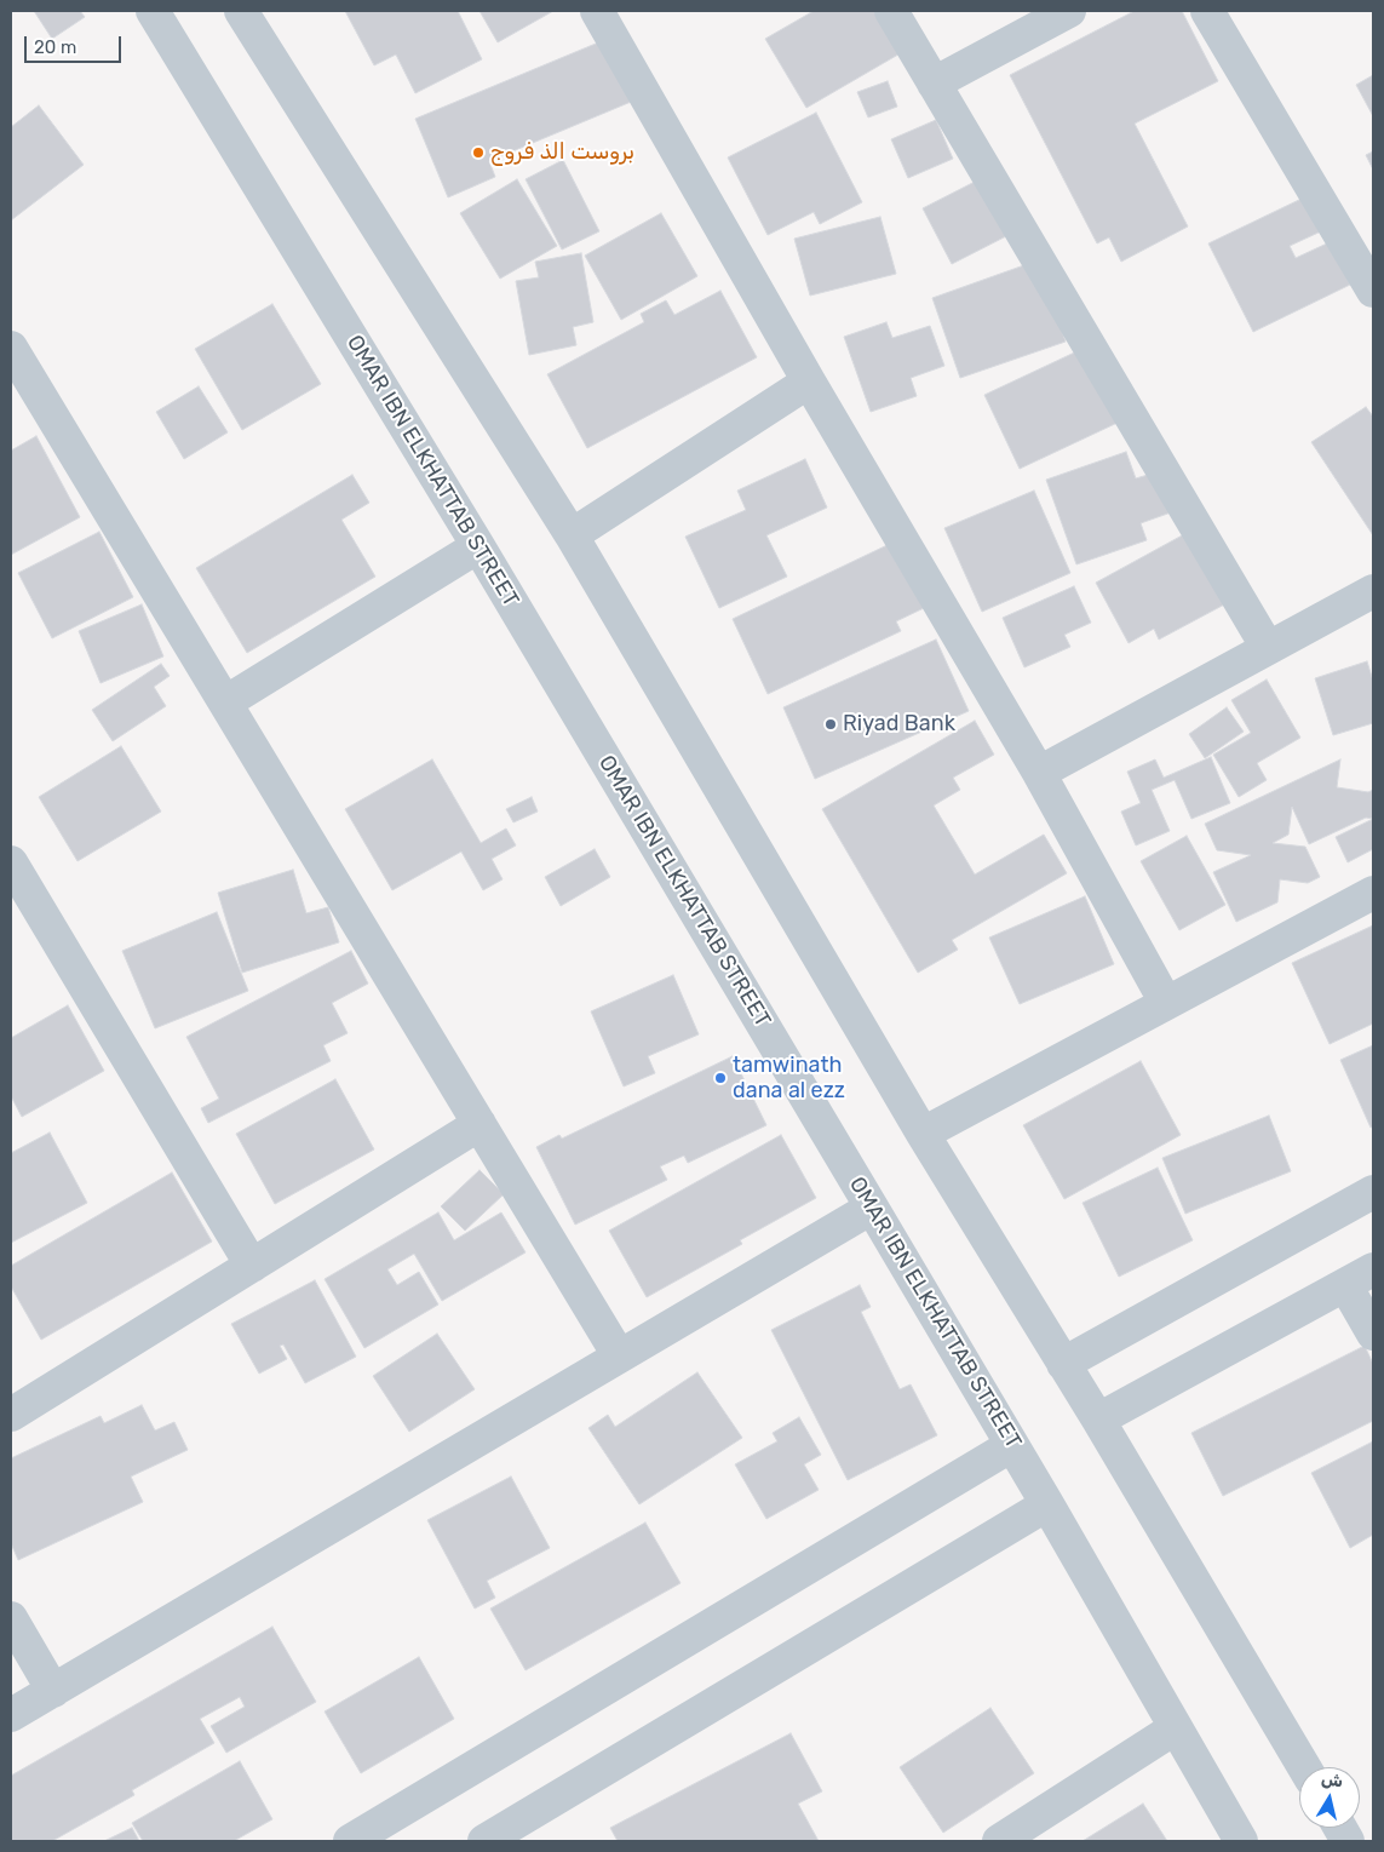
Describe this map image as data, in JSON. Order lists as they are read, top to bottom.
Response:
{
  "streets": {
    "street": ["OMAR IBN ELKHATTAB STREET"]
  },
  "places": ["بروست الذ فروج", "Riyad Bank", "tamwinath dana al ezz"],
  "scale_bar": "20 m",
  "north": "top"
}
